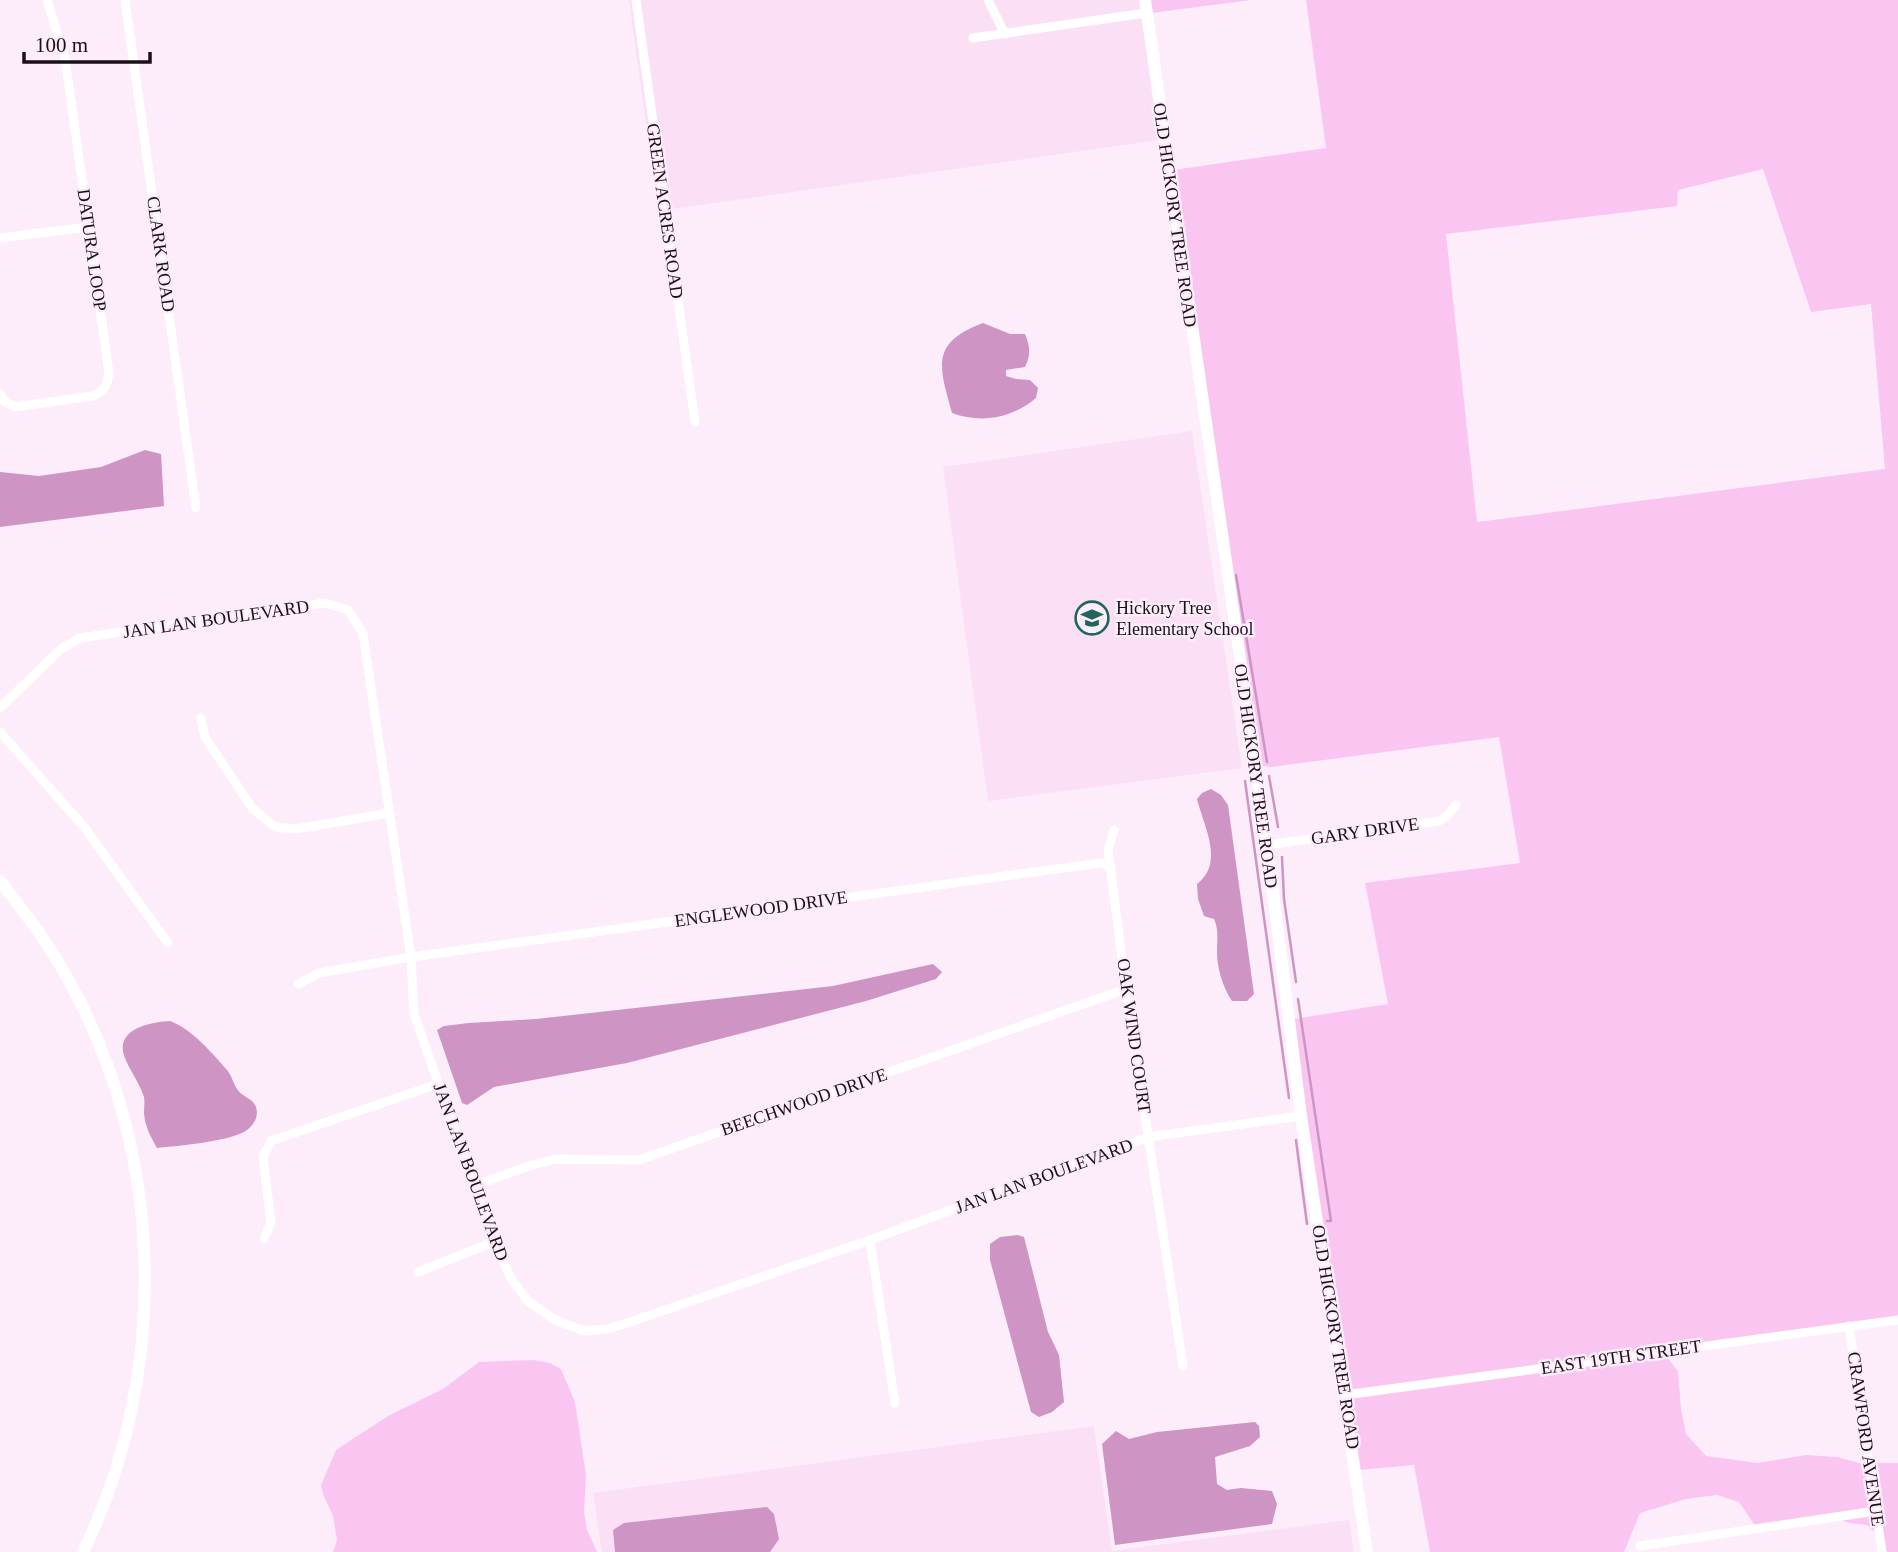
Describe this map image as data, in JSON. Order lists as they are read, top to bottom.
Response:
{
  "streets": {
    "street": [
      "GREEN ACRES ROAD",
      "OLD HICKORY TREE ROAD",
      "DATURA LOOP",
      "CLARK ROAD",
      "JAN LAN BOULEVARD",
      "GARY DRIVE",
      "ENGLEWOOD DRIVE",
      "OAK WIND COURT",
      "BEECHWOOD DRIVE",
      "EAST 19TH STREET",
      "CRAWFORD AVENUE"
    ]
  },
  "crossings": [
    ["OLD HICKORY TREE ROAD", "JAN LAN BOULEVARD"],
    ["OLD HICKORY TREE ROAD", "GARY DRIVE"],
    ["OLD HICKORY TREE ROAD", "EAST 19TH STREET"],
    ["JAN LAN BOULEVARD", "ENGLEWOOD DRIVE"],
    ["JAN LAN BOULEVARD", "OAK WIND COURT"],
    ["JAN LAN BOULEVARD", "BEECHWOOD DRIVE"],
    ["ENGLEWOOD DRIVE", "OAK WIND COURT"],
    ["OAK WIND COURT", "BEECHWOOD DRIVE"],
    ["EAST 19TH STREET", "CRAWFORD AVENUE"]
  ],
  "places": {
    "school or university": ["Hickory Tree Elementary School"]
  },
  "scale_bar": "100 m"
}
